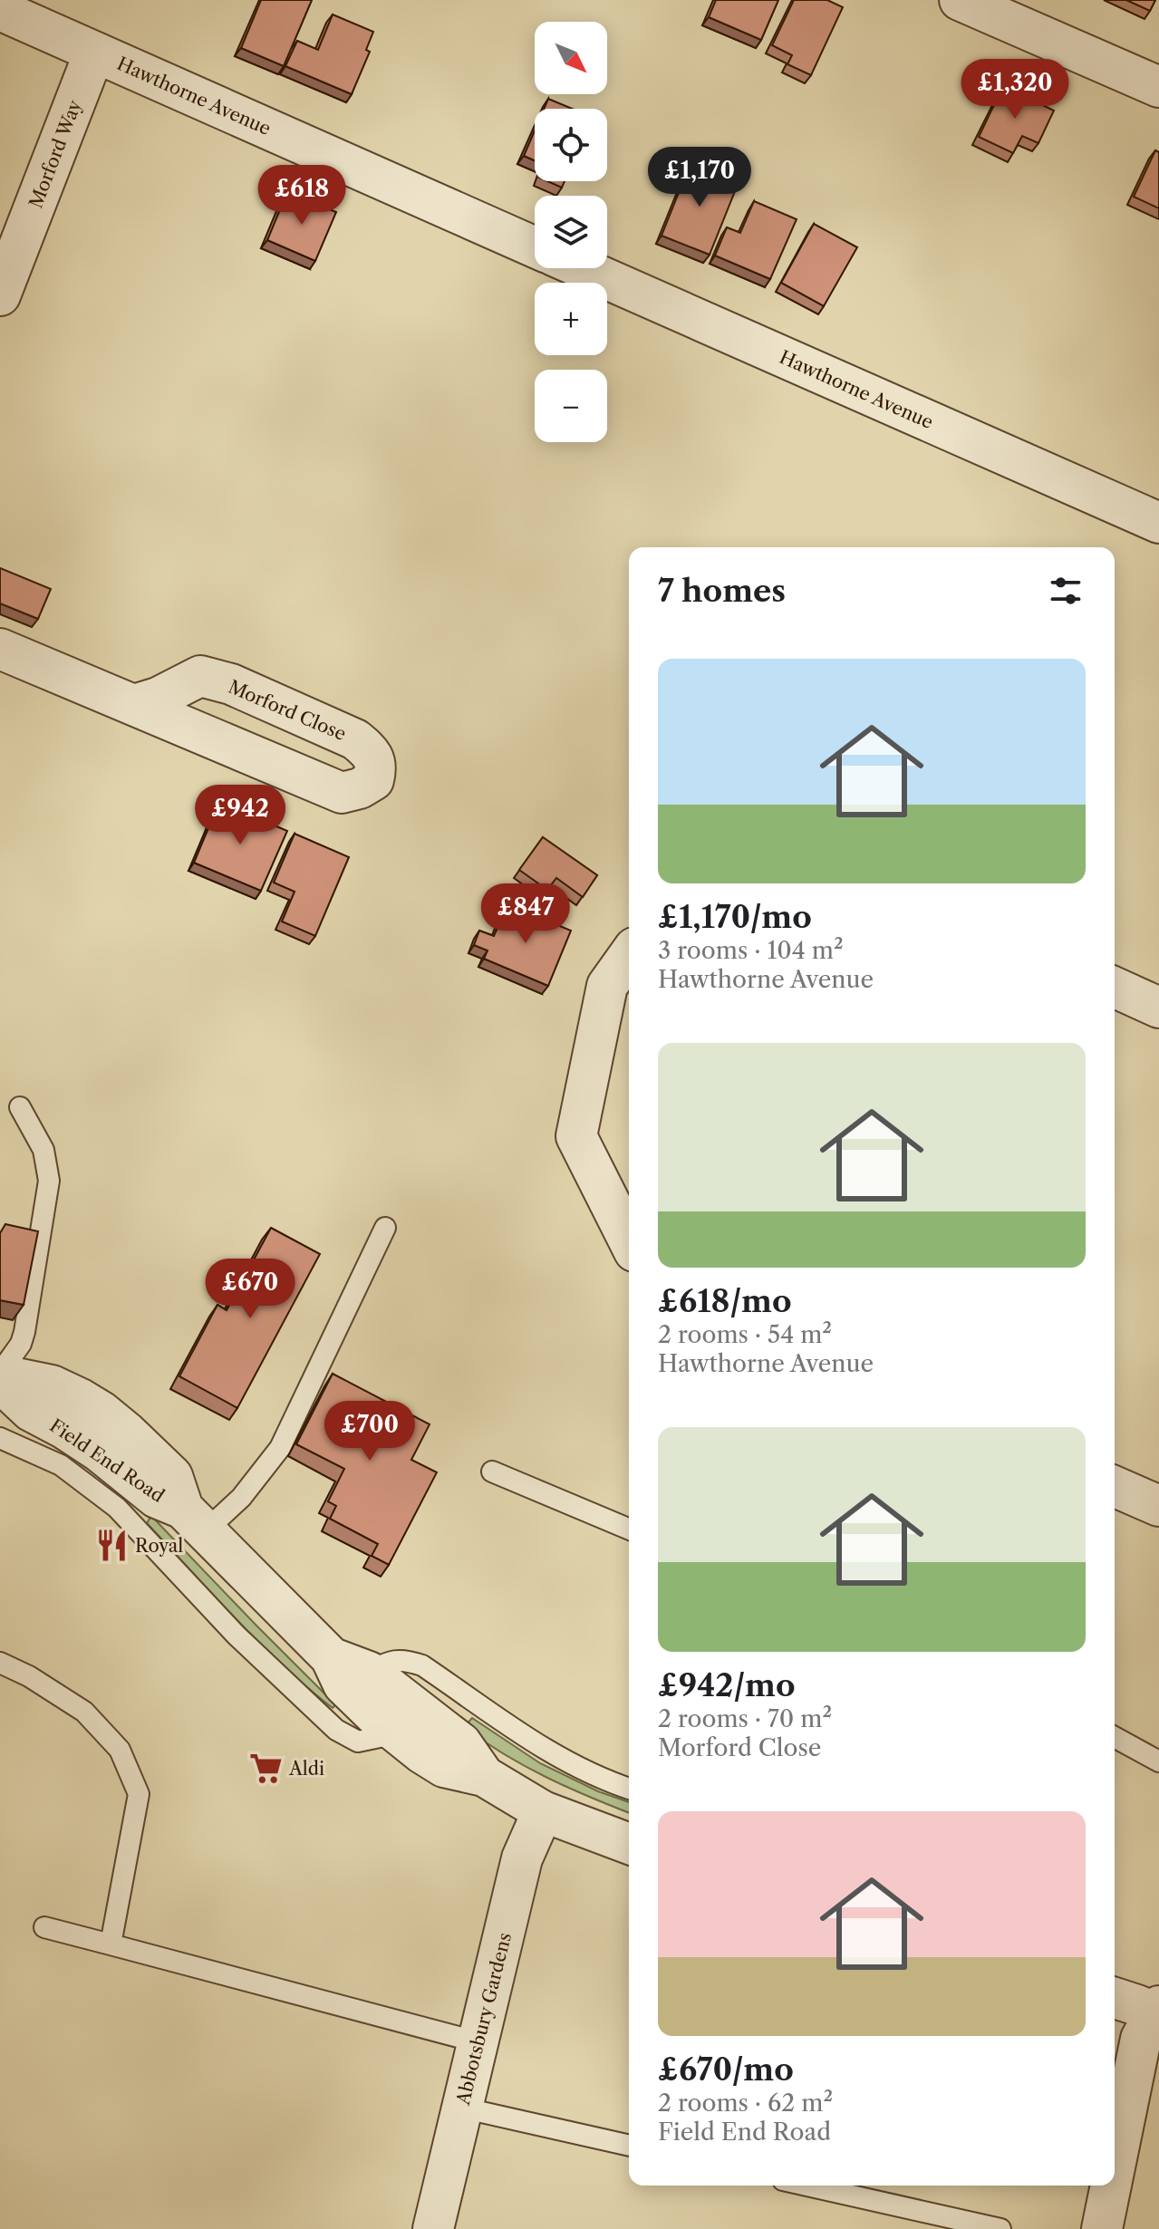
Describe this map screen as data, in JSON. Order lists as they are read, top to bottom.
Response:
{
  "streets": {
    "street": [
      "Hawthorne Avenue",
      "Morford Way",
      "Morford Close",
      "Field End Road",
      "Abbotsbury Gardens"
    ]
  },
  "crossings": [
    ["Hawthorne Avenue", "Morford Way"],
    ["Field End Road", "Abbotsbury Gardens"]
  ],
  "places": {
    "restaurant": ["Royal"],
    "supermarket": ["Aldi"]
  },
  "north": "bottom right",
  "page": {
    "map_buttons": ["+", "−"],
    "price": [
      "£1,320",
      "£1,170",
      "£618",
      "£942",
      "£847",
      "£670",
      "£700"
    ],
    "heading": "7 homes",
    "list": [
      {
        "name": "£1,170/mo",
        "note": "3 rooms · 104 m² · Hawthorne Avenue"
      },
      {
        "name": "£618/mo",
        "note": "2 rooms · 54 m² · Hawthorne Avenue"
      },
      {
        "name": "£942/mo",
        "note": "2 rooms · 70 m² · Morford Close"
      },
      {
        "name": "£670/mo",
        "note": "2 rooms · 62 m² · Field End Road"
      }
    ]
  }
}
